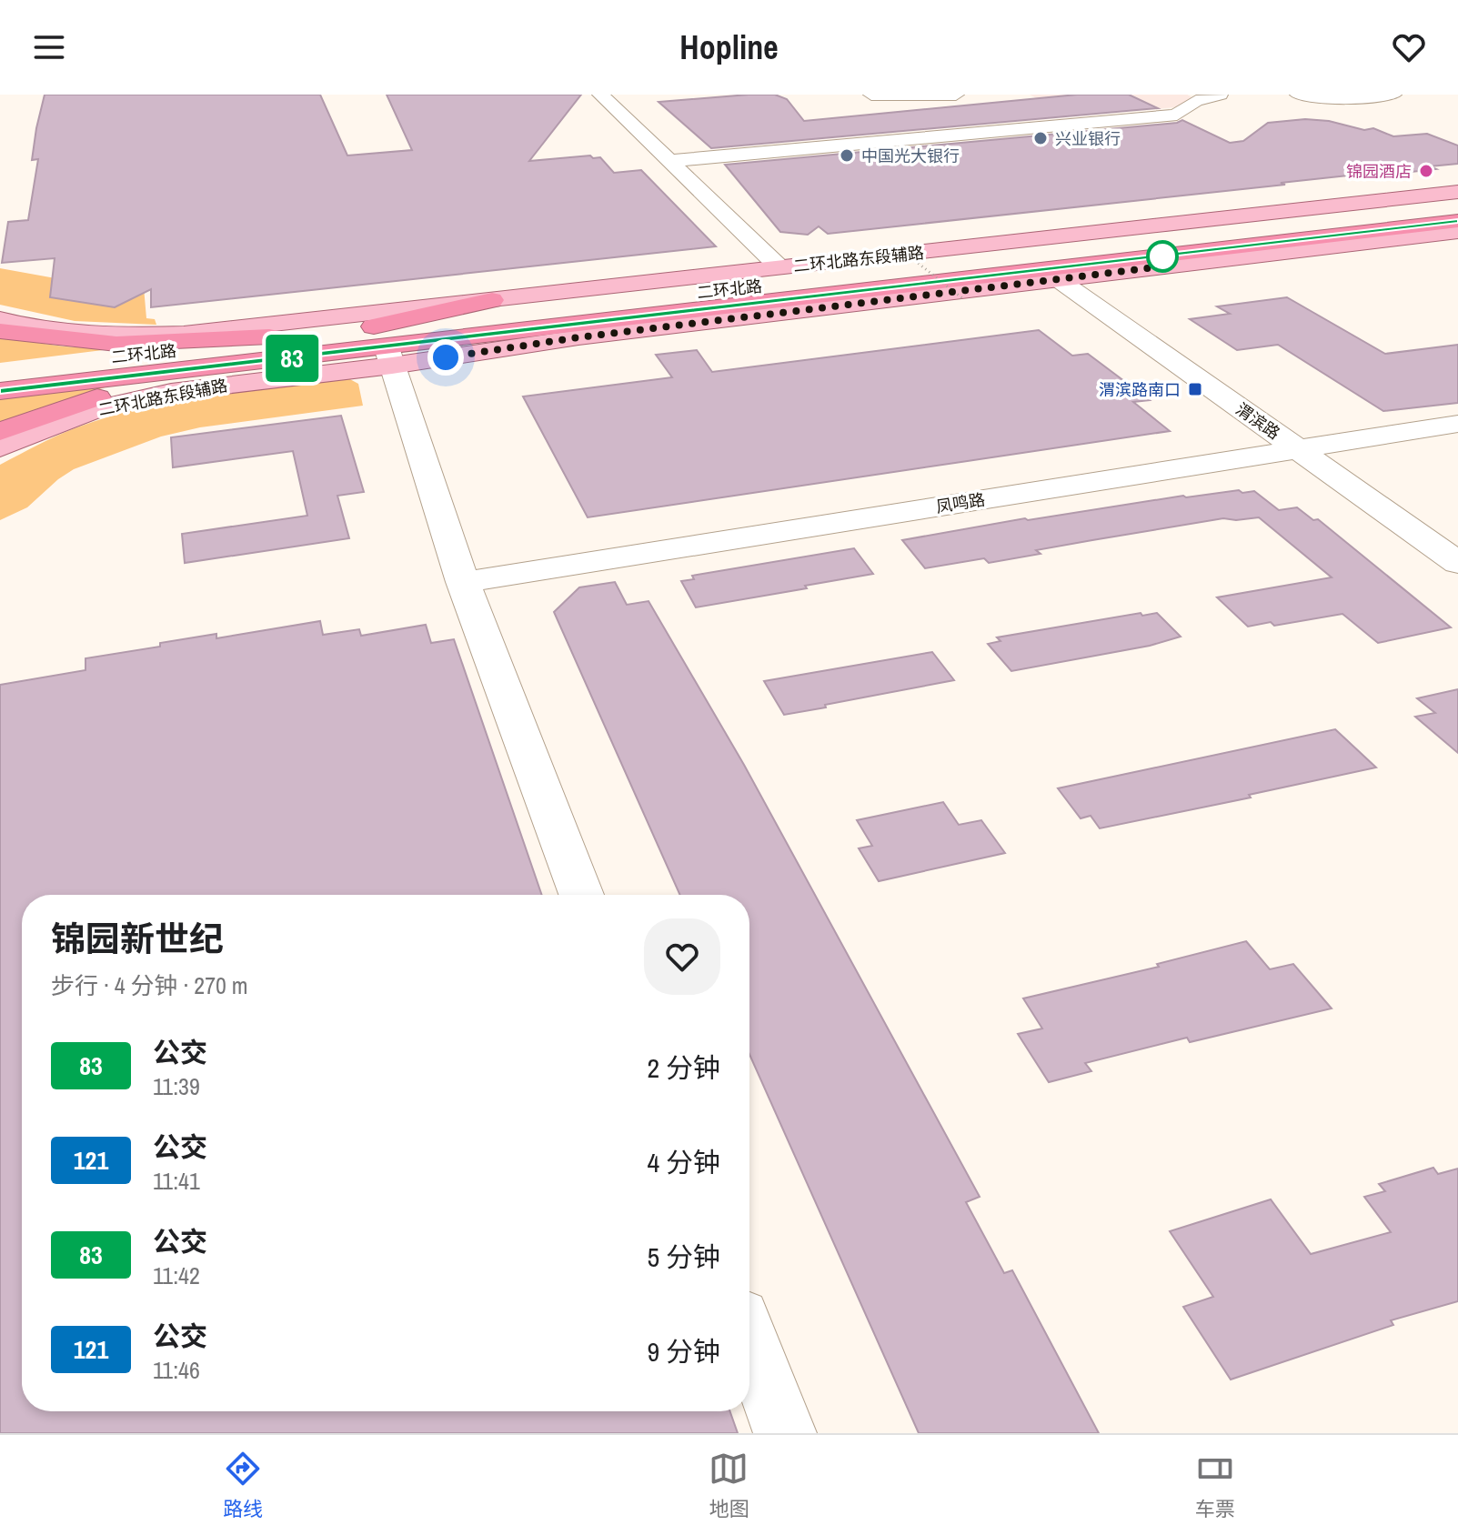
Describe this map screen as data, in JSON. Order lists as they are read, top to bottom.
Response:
{
  "streets": {
    "highway": ["二环北路"],
    "main road": ["二环北路东段辅路"],
    "street": ["渭滨路", "凤鸣路"]
  },
  "crossings": [
    ["二环北路东段辅路", "二环北路"],
    ["二环北路东段辅路", "渭滨路"],
    ["渭滨路", "凤鸣路"]
  ],
  "places": {
    "other": ["兴业银行", "中国光大银行", "锦园酒店"],
    "transit": ["渭滨路南口"]
  },
  "lines": ["bus line 83"],
  "page": {
    "header": "Hopline",
    "on_map": "83",
    "heading": ["锦园新世纪", "步行 · 4 分钟 · 270 m"],
    "list": [
      {
        "mark": "83",
        "name": "公交",
        "note": "11:39",
        "value": "2 分钟"
      },
      {
        "mark": "121",
        "name": "公交",
        "note": "11:41",
        "value": "4 分钟"
      },
      {
        "mark": "83",
        "name": "公交",
        "note": "11:42",
        "value": "5 分钟"
      },
      {
        "mark": "121",
        "name": "公交",
        "note": "11:46",
        "value": "9 分钟"
      }
    ],
    "tabs": ["路线", "地图", "车票"]
  }
}
